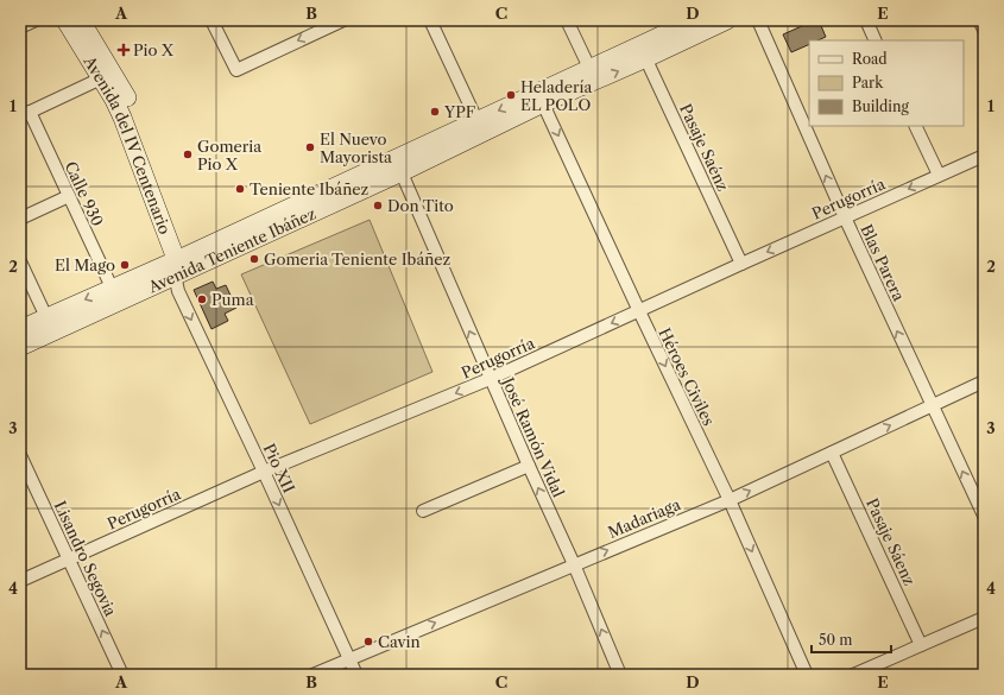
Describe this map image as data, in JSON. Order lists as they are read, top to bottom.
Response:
{
  "streets": {
    "main road": ["Avenida del IV Centenario", "Avenida Teniente Ibáñez"],
    "street": [
      "Pasaje Saénz",
      "Calle 930",
      "Perugorría",
      "Blas Parera",
      "Héroes Civiles",
      "José Ramón Vidal",
      "Pio XII",
      "Madariaga",
      "Pasaje Sáenz",
      "Lisandro Segovia"
    ]
  },
  "crossings": [
    ["Avenida del IV Centenario", "Avenida Teniente Ibáñez"],
    ["Avenida del IV Centenario", "Pio XII"],
    ["Pasaje Saénz", "Perugorría"],
    ["Pasaje Saénz", "Avenida Teniente Ibáñez"],
    ["Calle 930", "Avenida Teniente Ibáñez"],
    ["Perugorría", "Blas Parera"],
    ["Perugorría", "Héroes Civiles"],
    ["Perugorría", "José Ramón Vidal"],
    ["Perugorría", "Pio XII"],
    ["Perugorría", "Lisandro Segovia"],
    ["Avenida Teniente Ibáñez", "Héroes Civiles"],
    ["Avenida Teniente Ibáñez", "José Ramón Vidal"],
    ["Avenida Teniente Ibáñez", "Pio XII"],
    ["Blas Parera", "Madariaga"],
    ["Héroes Civiles", "Madariaga"],
    ["José Ramón Vidal", "Madariaga"],
    ["Pio XII", "Madariaga"],
    ["Madariaga", "Pasaje Sáenz"]
  ],
  "one_way": [
    "Perugorría",
    "Blas Parera",
    "Héroes Civiles",
    "José Ramón Vidal",
    "Pio XII",
    "Madariaga",
    "Lisandro Segovia"
  ],
  "places": {
    "health": ["Pio X"],
    "other": [
      "Heladería EL POLO",
      "YPF",
      "El Nuevo Mayorista",
      "Gomeria Pio X",
      "Teniente Ibáñez",
      "Don Tito",
      "Gomeria Teniente Ibáñez",
      "El Mago",
      "Puma",
      "Cavin"
    ]
  },
  "legend": ["Road", "Park", "Building"],
  "scale_bar": "50 m",
  "grid": {
    "columns": [
      "A",
      "B",
      "C",
      "D",
      "E"
    ],
    "rows": [
      "1",
      "2",
      "3",
      "4"
    ]
  }
}
